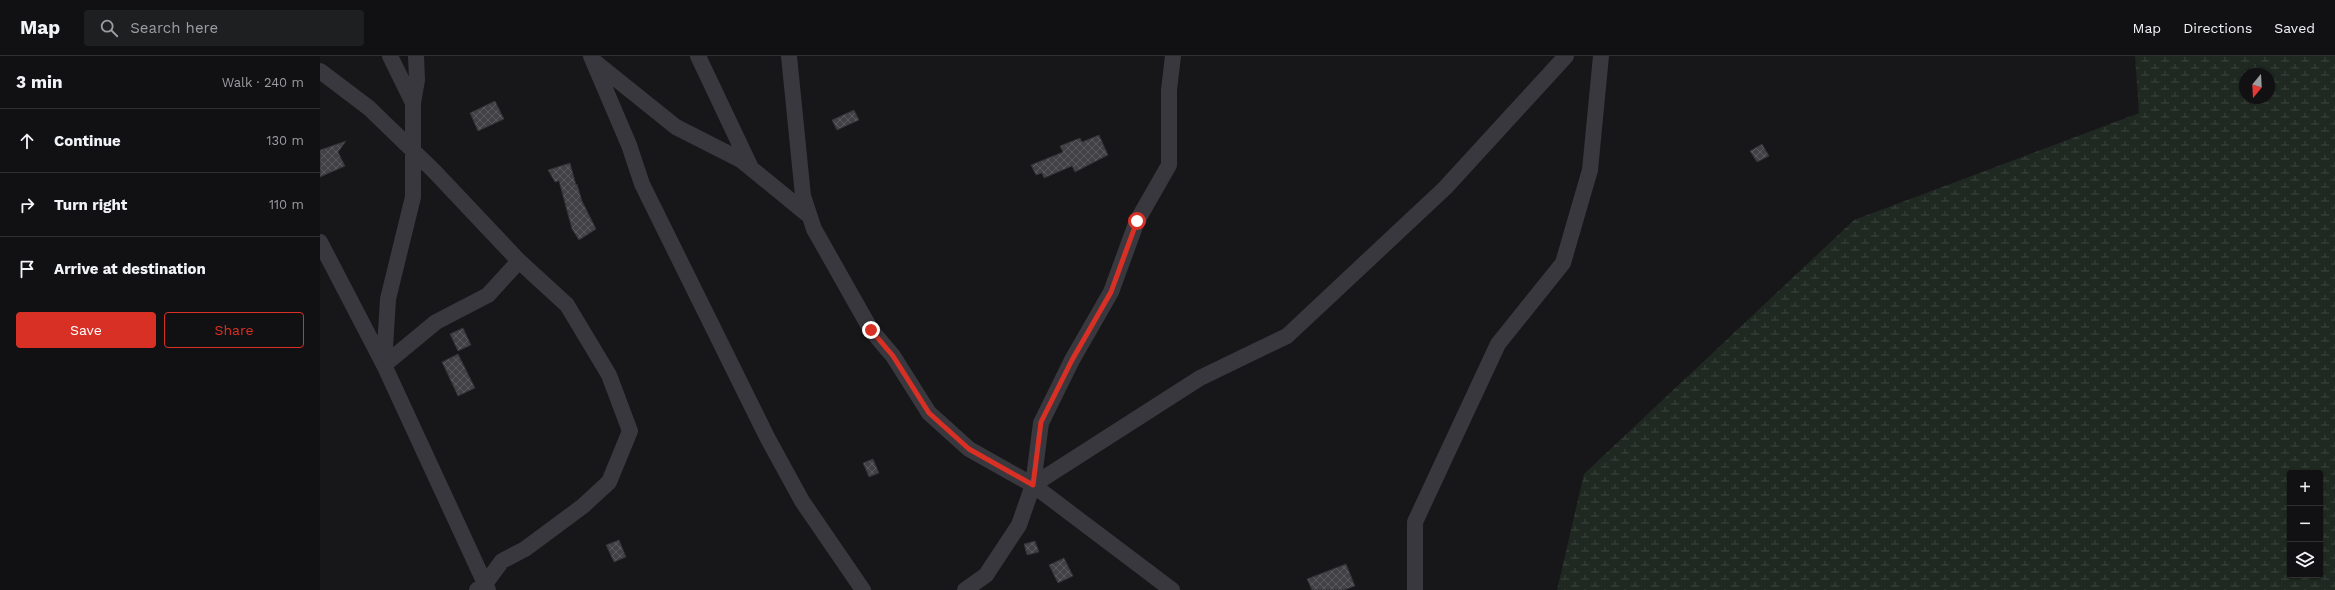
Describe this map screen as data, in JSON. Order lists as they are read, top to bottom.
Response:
{
  "north": "bottom",
  "page": {
    "header": "Map",
    "search": "Search here",
    "nav": ["Map", "Directions", "Saved"],
    "heading": ["3 min", "Walk · 240 m"],
    "list": [
      ["Continue", "130 m"],
      ["Turn right", "110 m"],
      "Arrive at destination"
    ],
    "buttons": ["Save", "Share"],
    "map_buttons": ["+", "−"]
  }
}
